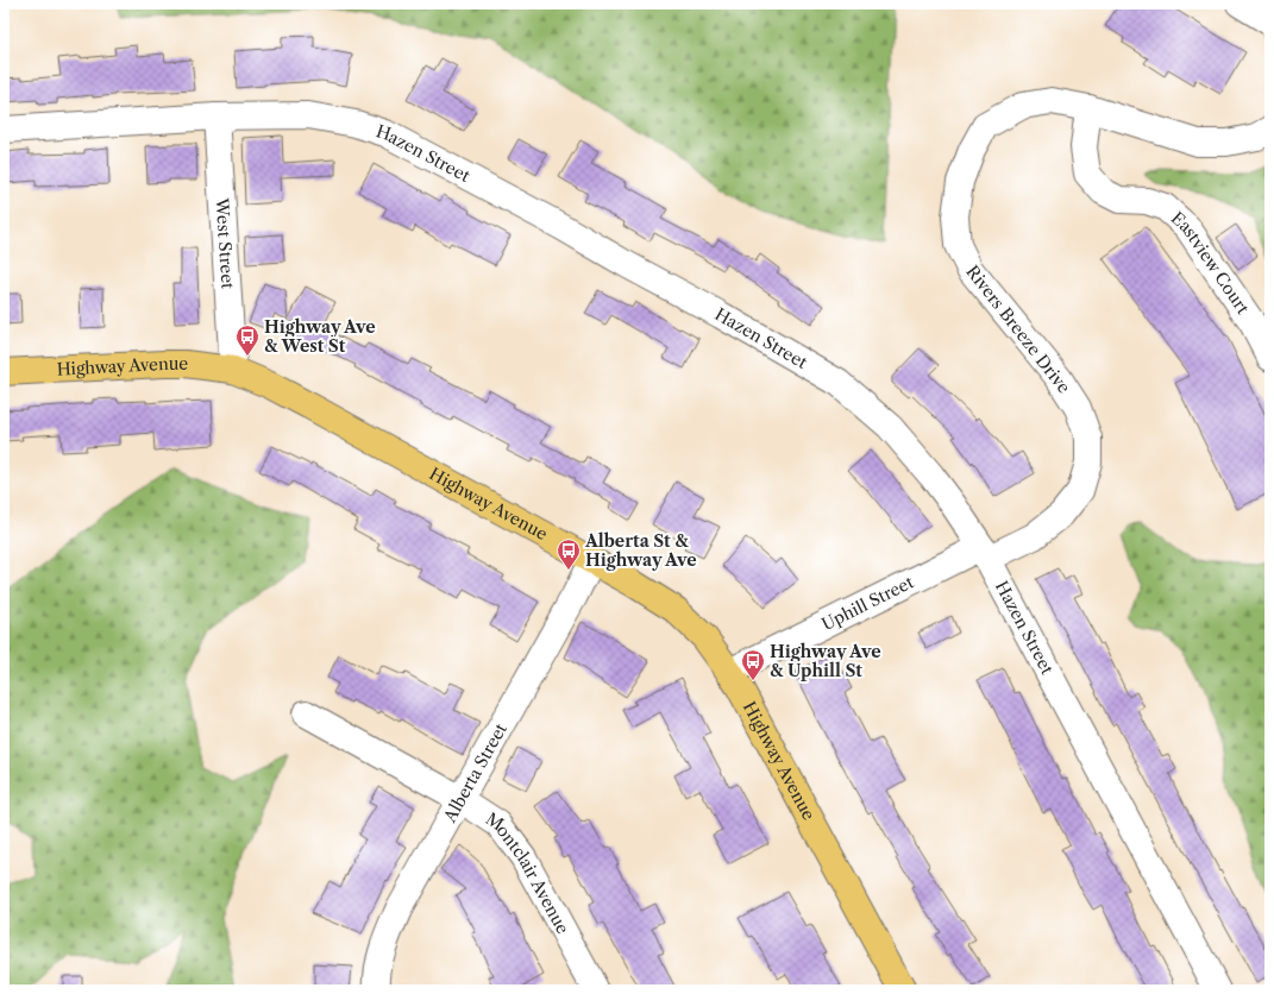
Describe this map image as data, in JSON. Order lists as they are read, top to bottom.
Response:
{
  "streets": {
    "main road": ["Highway Avenue"],
    "street": [
      "Hazen Street",
      "West Street",
      "Eastview Court",
      "Rivers Breeze Drive",
      "Uphill Street",
      "Alberta Street",
      "Montclair Avenue"
    ]
  },
  "crossings": [
    ["Hazen Street", "West Street"],
    ["Hazen Street", "Rivers Breeze Drive"],
    ["Hazen Street", "Uphill Street"],
    ["West Street", "Highway Avenue"],
    ["Eastview Court", "Rivers Breeze Drive"],
    ["Rivers Breeze Drive", "Uphill Street"],
    ["Highway Avenue", "Uphill Street"],
    ["Highway Avenue", "Alberta Street"],
    ["Alberta Street", "Montclair Avenue"]
  ],
  "places": {
    "bus stop": ["Highway Ave & West St", "Alberta St & Highway Ave", "Highway Ave & Uphill St"]
  }
}
